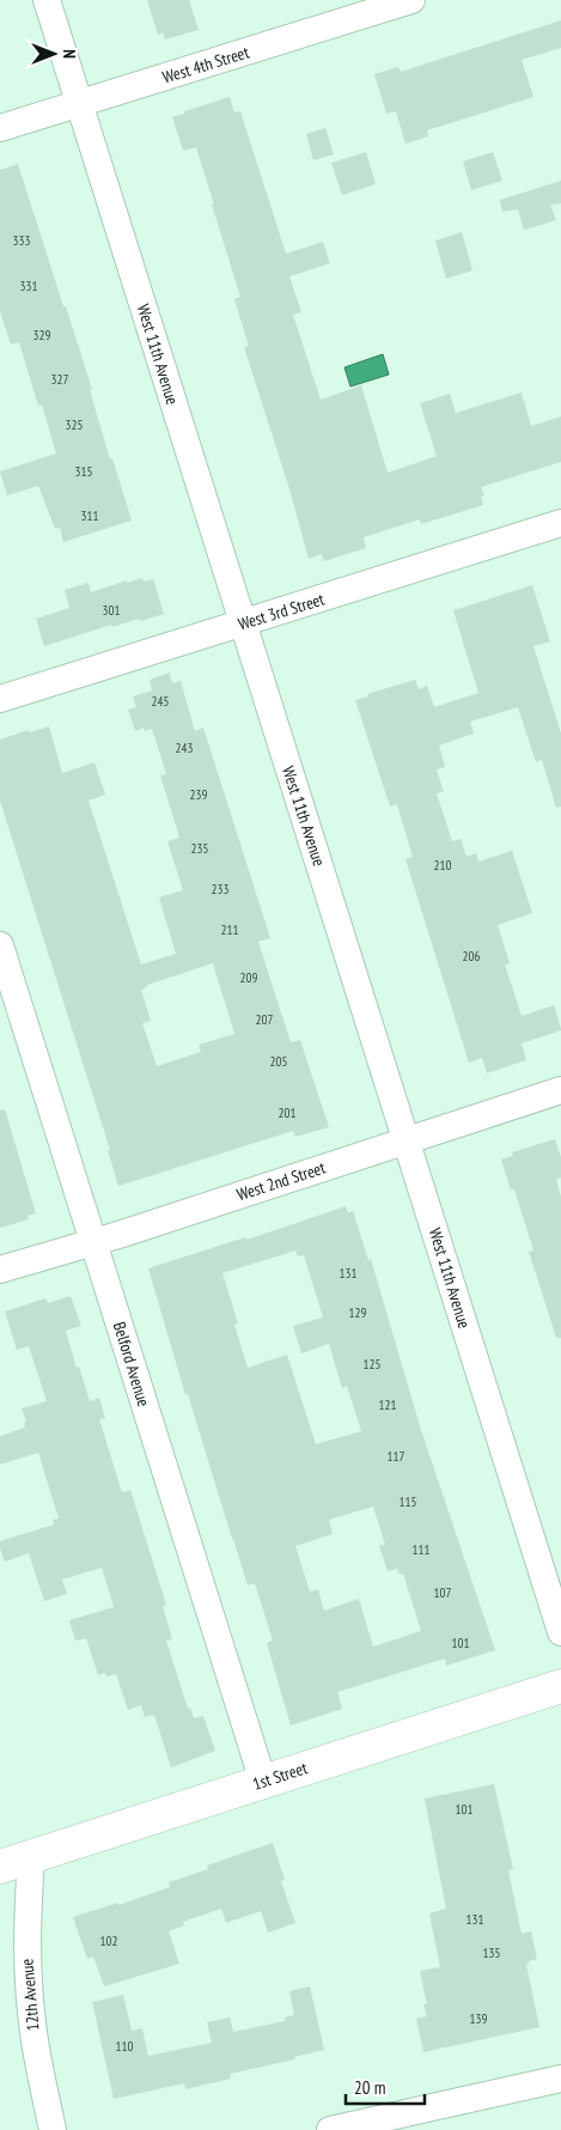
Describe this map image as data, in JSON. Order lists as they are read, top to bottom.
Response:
{
  "streets": {
    "street": [
      "West 4th Street",
      "West 11th Avenue",
      "West 3rd Street",
      "West 2nd Street",
      "Belford Avenue",
      "1st Street",
      "12th Avenue"
    ]
  },
  "crossings": [
    ["West 4th Street", "West 11th Avenue"],
    ["West 11th Avenue", "West 3rd Street"],
    ["West 11th Avenue", "West 2nd Street"],
    ["West 2nd Street", "Belford Avenue"],
    ["Belford Avenue", "1st Street"],
    ["1st Street", "12th Avenue"]
  ],
  "house_numbers": [
    "333",
    "331",
    "329",
    "327",
    "325",
    "315",
    "311",
    "301",
    "245",
    "243",
    "239",
    "235",
    "210",
    "233",
    "211",
    "206",
    "209",
    "207",
    "205",
    "201",
    "131",
    "129",
    "125",
    "121",
    "117",
    "115",
    "111",
    "107",
    "101",
    "101",
    "131",
    "102",
    "135",
    "139",
    "110"
  ],
  "scale_bar": "20 m",
  "north": "right"
}
